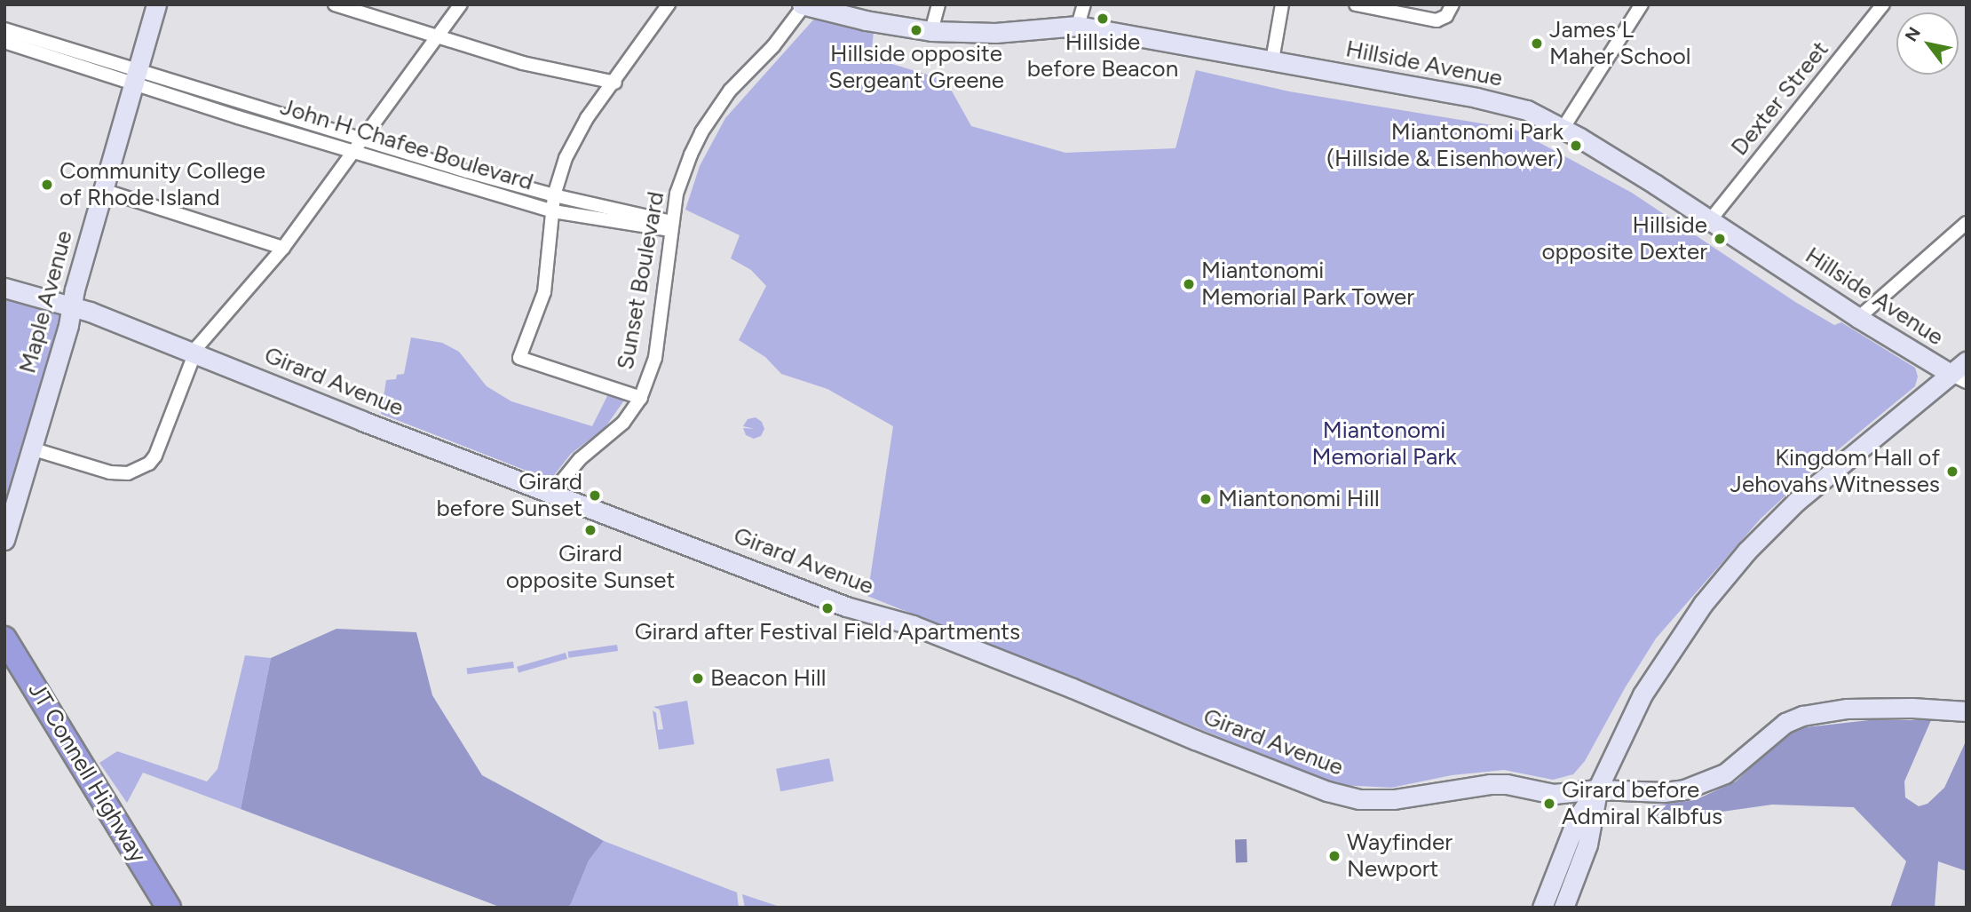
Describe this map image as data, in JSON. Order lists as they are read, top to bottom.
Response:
{
  "streets": {
    "highway": ["JT Connell Highway"],
    "street": [
      "Hillside Avenue",
      "Dexter Street",
      "John H Chafee Boulevard",
      "Sunset Boulevard",
      "Maple Avenue",
      "Girard Avenue"
    ]
  },
  "crossings": [
    ["Hillside Avenue", "Dexter Street"],
    ["Hillside Avenue", "Sunset Boulevard"],
    ["John H Chafee Boulevard", "Sunset Boulevard"],
    ["John H Chafee Boulevard", "Maple Avenue"],
    ["Sunset Boulevard", "Girard Avenue"],
    ["Maple Avenue", "Girard Avenue"]
  ],
  "parks": ["Miantonomi Memorial Park"],
  "places": [
    "Hillside before Beacon",
    "Hillside opposite Sergeant Greene",
    "James L Maher School",
    "Miantonomi Park (Hillside & Eisenhower)",
    "Community College of Rhode Island",
    "Hillside opposite Dexter",
    "Miantonomi Memorial Park Tower",
    "Kingdom Hall of Jehovahs Witnesses",
    "Girard before Sunset",
    "Miantonomi Hill",
    "Girard opposite Sunset",
    "Girard after Festival Field Apartments",
    "Beacon Hill",
    "Girard before Admiral Kalbfus",
    "Wayfinder Newport"
  ],
  "north": "top left"
}
